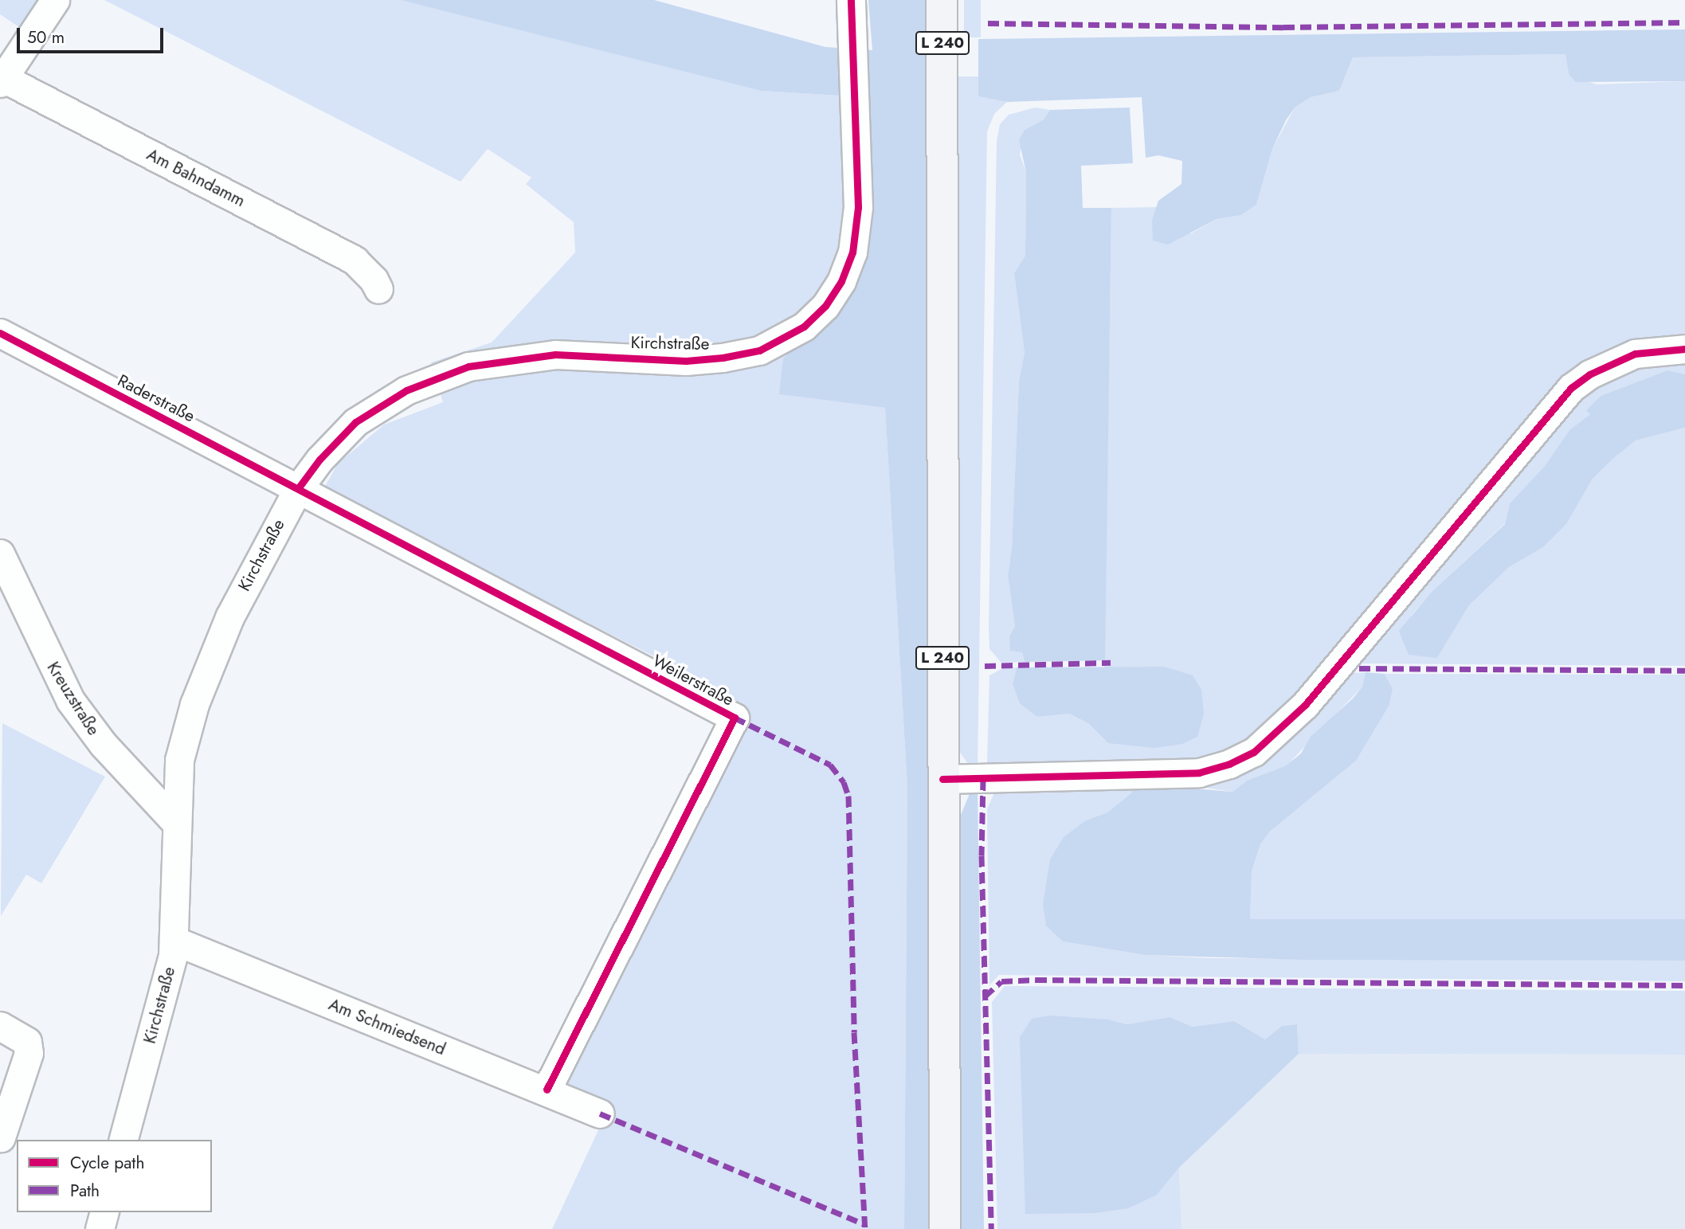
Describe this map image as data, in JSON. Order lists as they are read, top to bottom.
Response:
{
  "streets": {
    "main road": ["L 240"],
    "street": [
      "Am Bahndamm",
      "Kirchstraße",
      "Raderstraße",
      "Weilerstraße",
      "Kreuzstraße",
      "Am Schmiedsend"
    ]
  },
  "crossings": [
    ["Kirchstraße", "Raderstraße"],
    ["Kirchstraße", "Weilerstraße"],
    ["Kirchstraße", "Kreuzstraße"],
    ["Kirchstraße", "Am Schmiedsend"],
    ["Raderstraße", "Weilerstraße"],
    ["Weilerstraße", "Am Schmiedsend"]
  ],
  "legend": ["Cycle path", "Path"],
  "scale_bar": "50 m"
}
